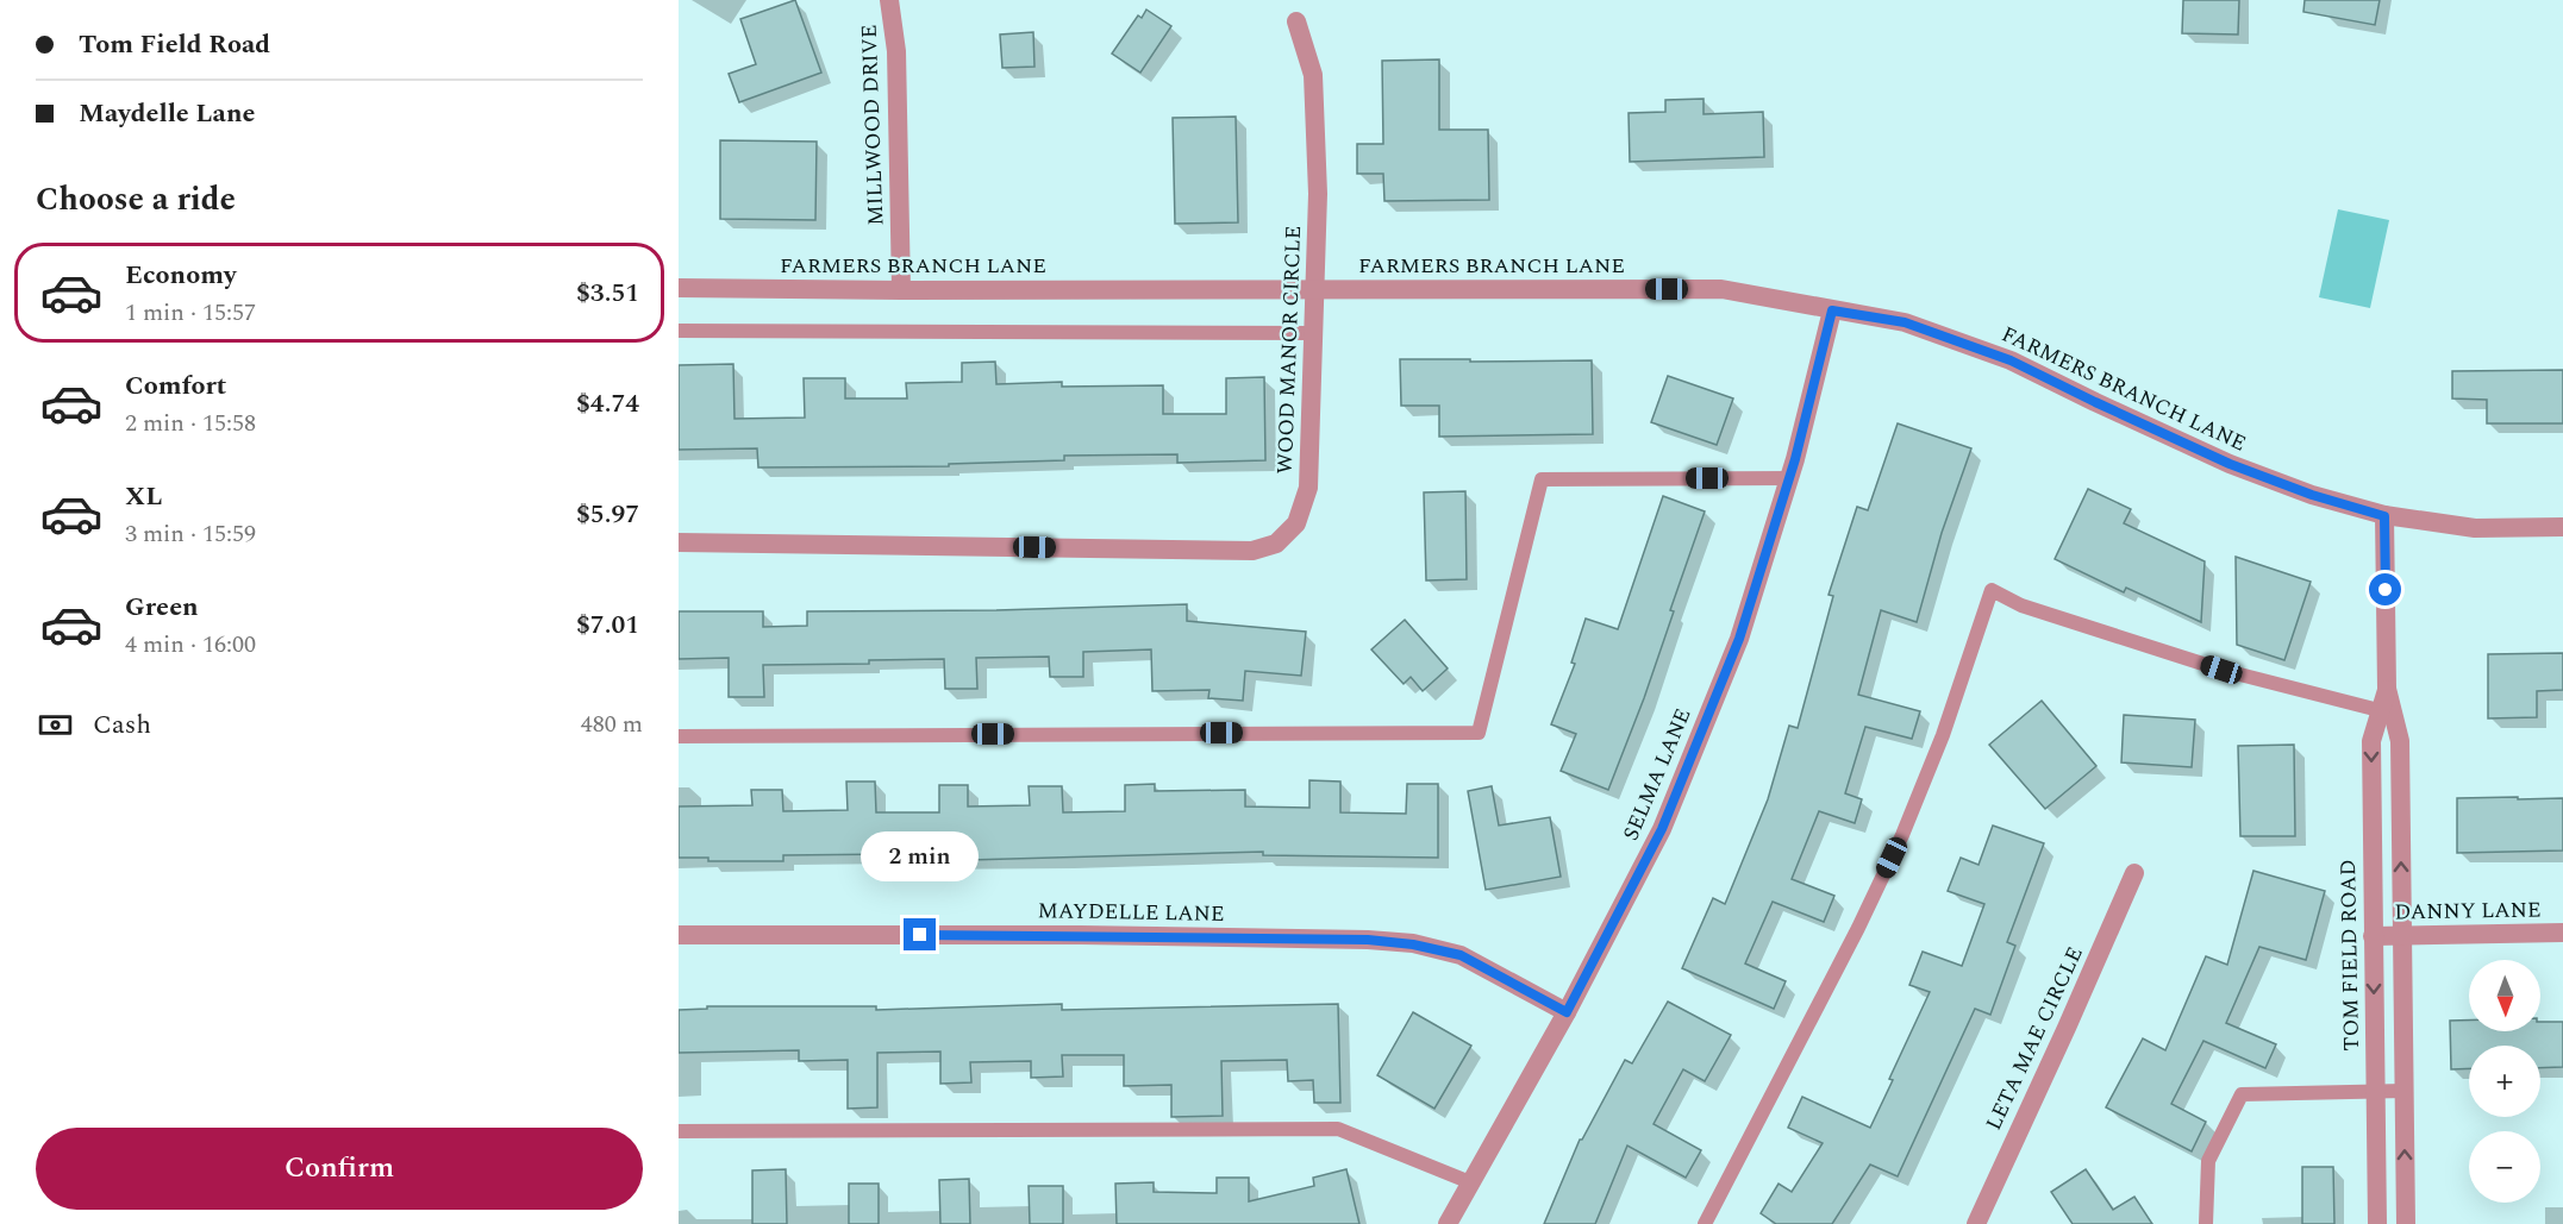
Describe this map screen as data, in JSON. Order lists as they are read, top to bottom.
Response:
{
  "streets": {
    "street": [
      "MILLWOOD DRIVE",
      "FARMERS BRANCH LANE",
      "WOOD MANOR CIRCLE",
      "SELMA LANE",
      "DANNY LANE",
      "MAYDELLE LANE",
      "TOM FIELD ROAD",
      "LETA MAE CIRCLE"
    ]
  },
  "crossings": [
    ["MILLWOOD DRIVE", "FARMERS BRANCH LANE"],
    ["FARMERS BRANCH LANE", "WOOD MANOR CIRCLE"],
    ["FARMERS BRANCH LANE", "SELMA LANE"],
    ["FARMERS BRANCH LANE", "TOM FIELD ROAD"],
    ["SELMA LANE", "MAYDELLE LANE"],
    ["DANNY LANE", "TOM FIELD ROAD"]
  ],
  "north": "bottom",
  "page": {
    "banner": ["Tom Field Road", "Maydelle Lane"],
    "heading": "Choose a ride",
    "list": [
      {
        "name": "Economy",
        "note": "1 min · 15:57",
        "value": "$3.51"
      },
      {
        "name": "Comfort",
        "note": "2 min · 15:58",
        "value": "$4.74"
      },
      {
        "name": "XL",
        "note": "3 min · 15:59",
        "value": "$5.97"
      },
      {
        "name": "Green",
        "note": "4 min · 16:00",
        "value": "$7.01"
      }
    ],
    "pay": ["Cash", "480 m"],
    "bubble": "2 min",
    "map_buttons": ["+", "−"],
    "buttons": "Confirm"
  }
}
